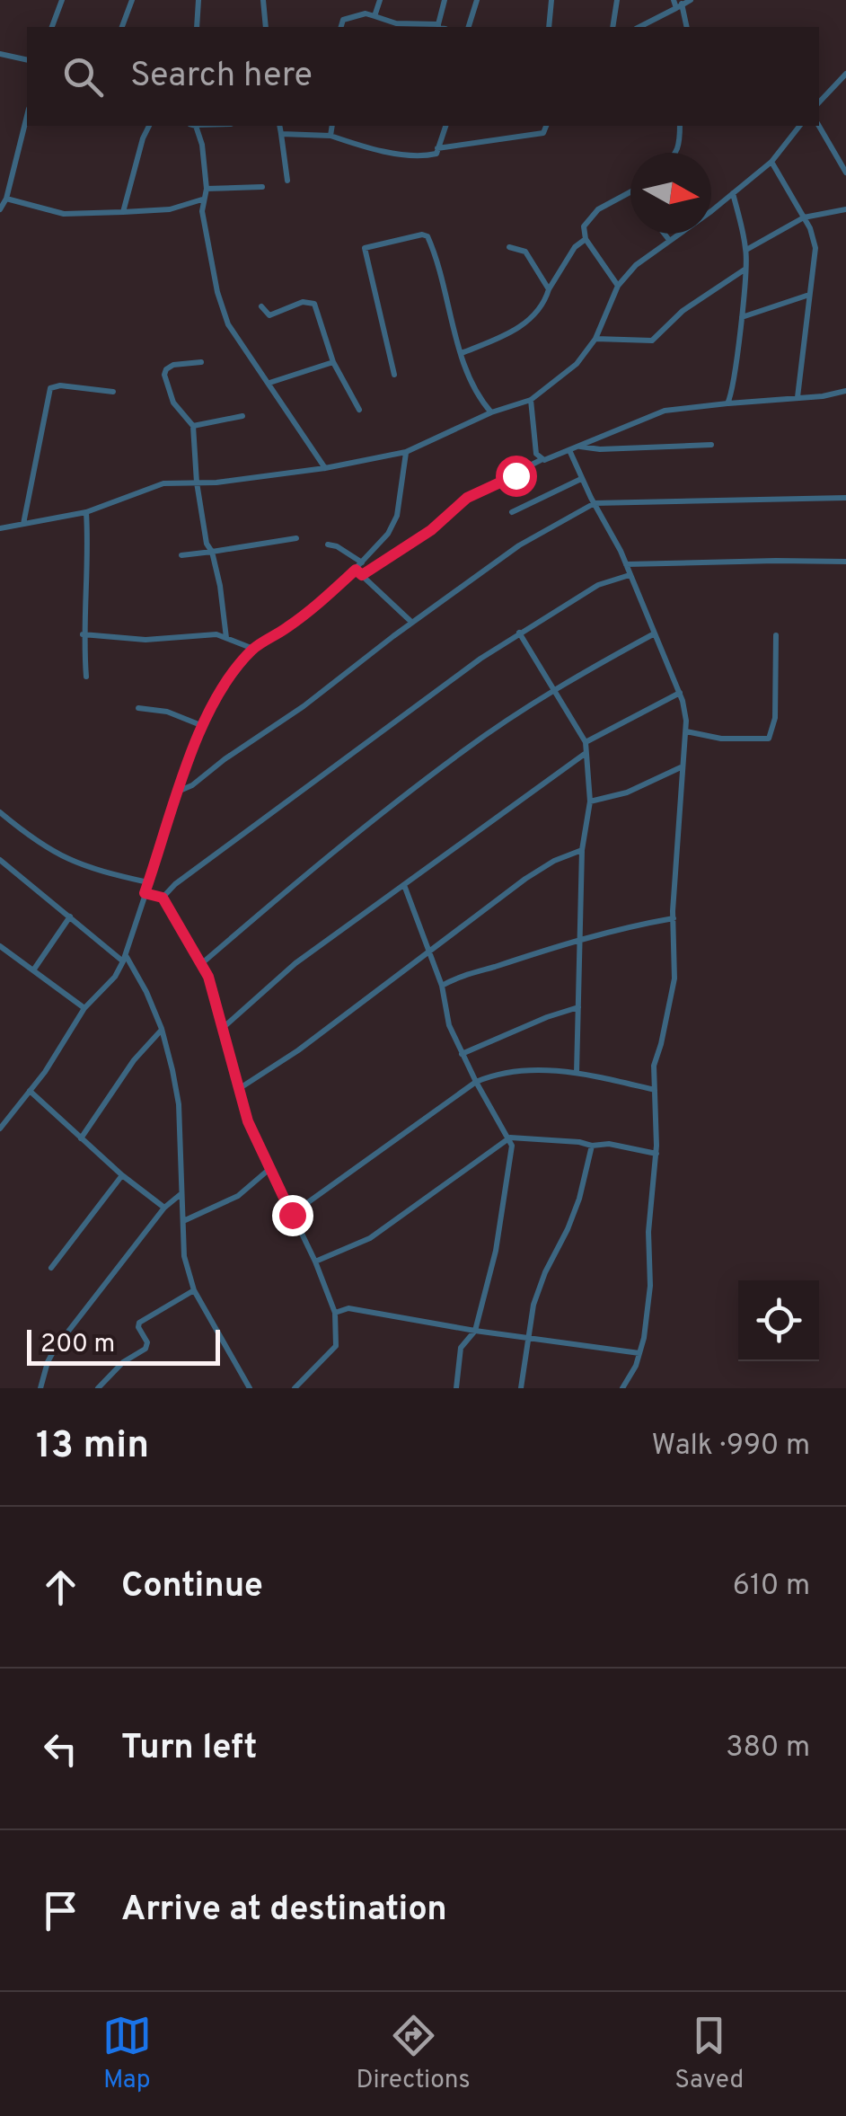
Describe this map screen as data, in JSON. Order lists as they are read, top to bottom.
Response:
{
  "scale_bar": "200 m",
  "north": "right",
  "page": {
    "search": "Search here",
    "scale": "200 m",
    "heading": ["13 min", "Walk · 990 m"],
    "list": [
      ["Continue", "610 m"],
      ["Turn left", "380 m"],
      "Arrive at destination"
    ],
    "nav": ["Map", "Directions", "Saved"]
  }
}
